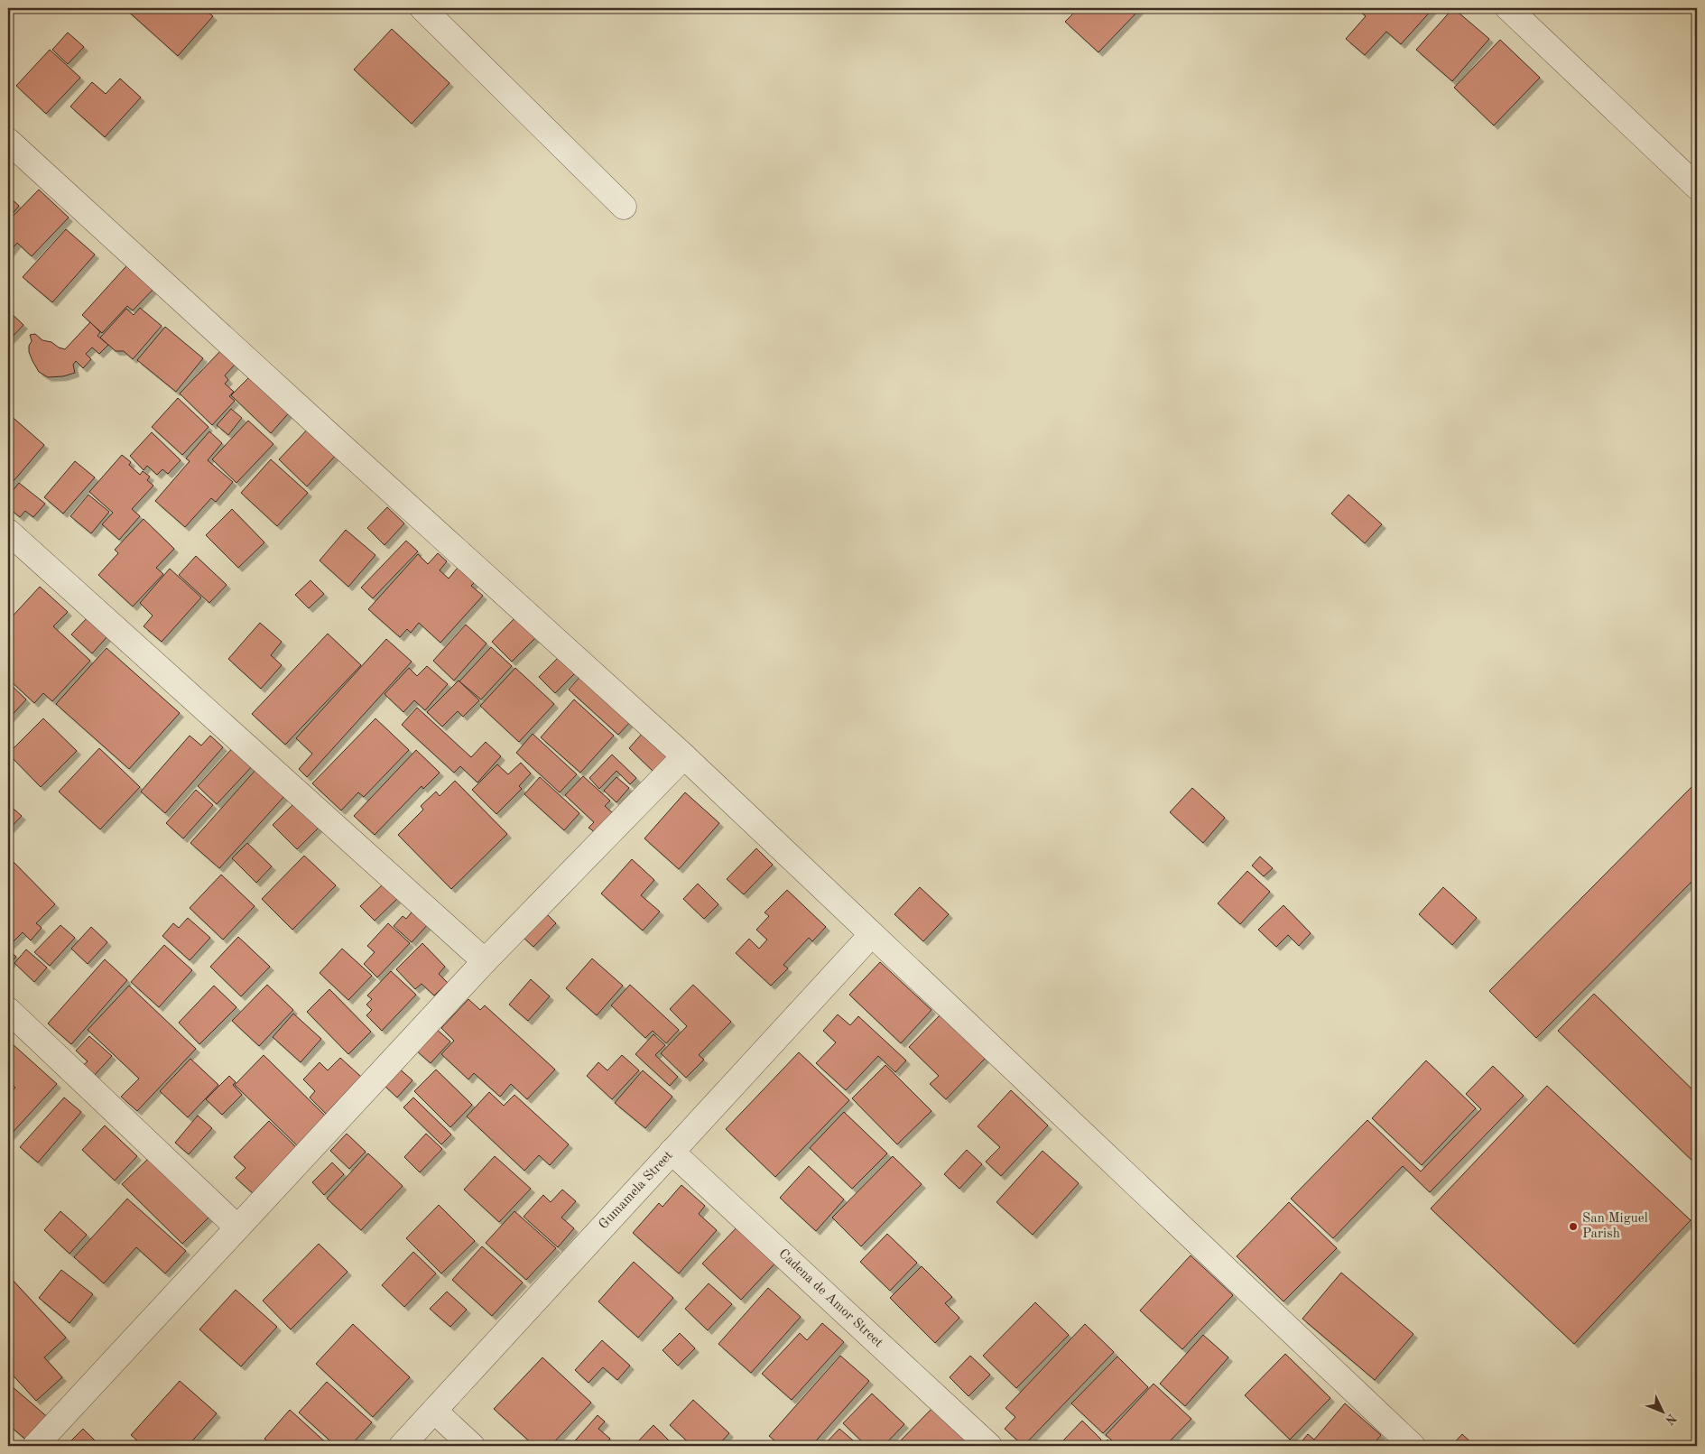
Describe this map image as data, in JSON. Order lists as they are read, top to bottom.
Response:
{
  "streets": {
    "street": ["Gumamela Street", "Cadena de Amor Street"]
  },
  "crossings": [
    ["Gumamela Street", "Cadena de Amor Street"]
  ],
  "places": ["San Miguel Parish"],
  "north": "bottom right"
}
